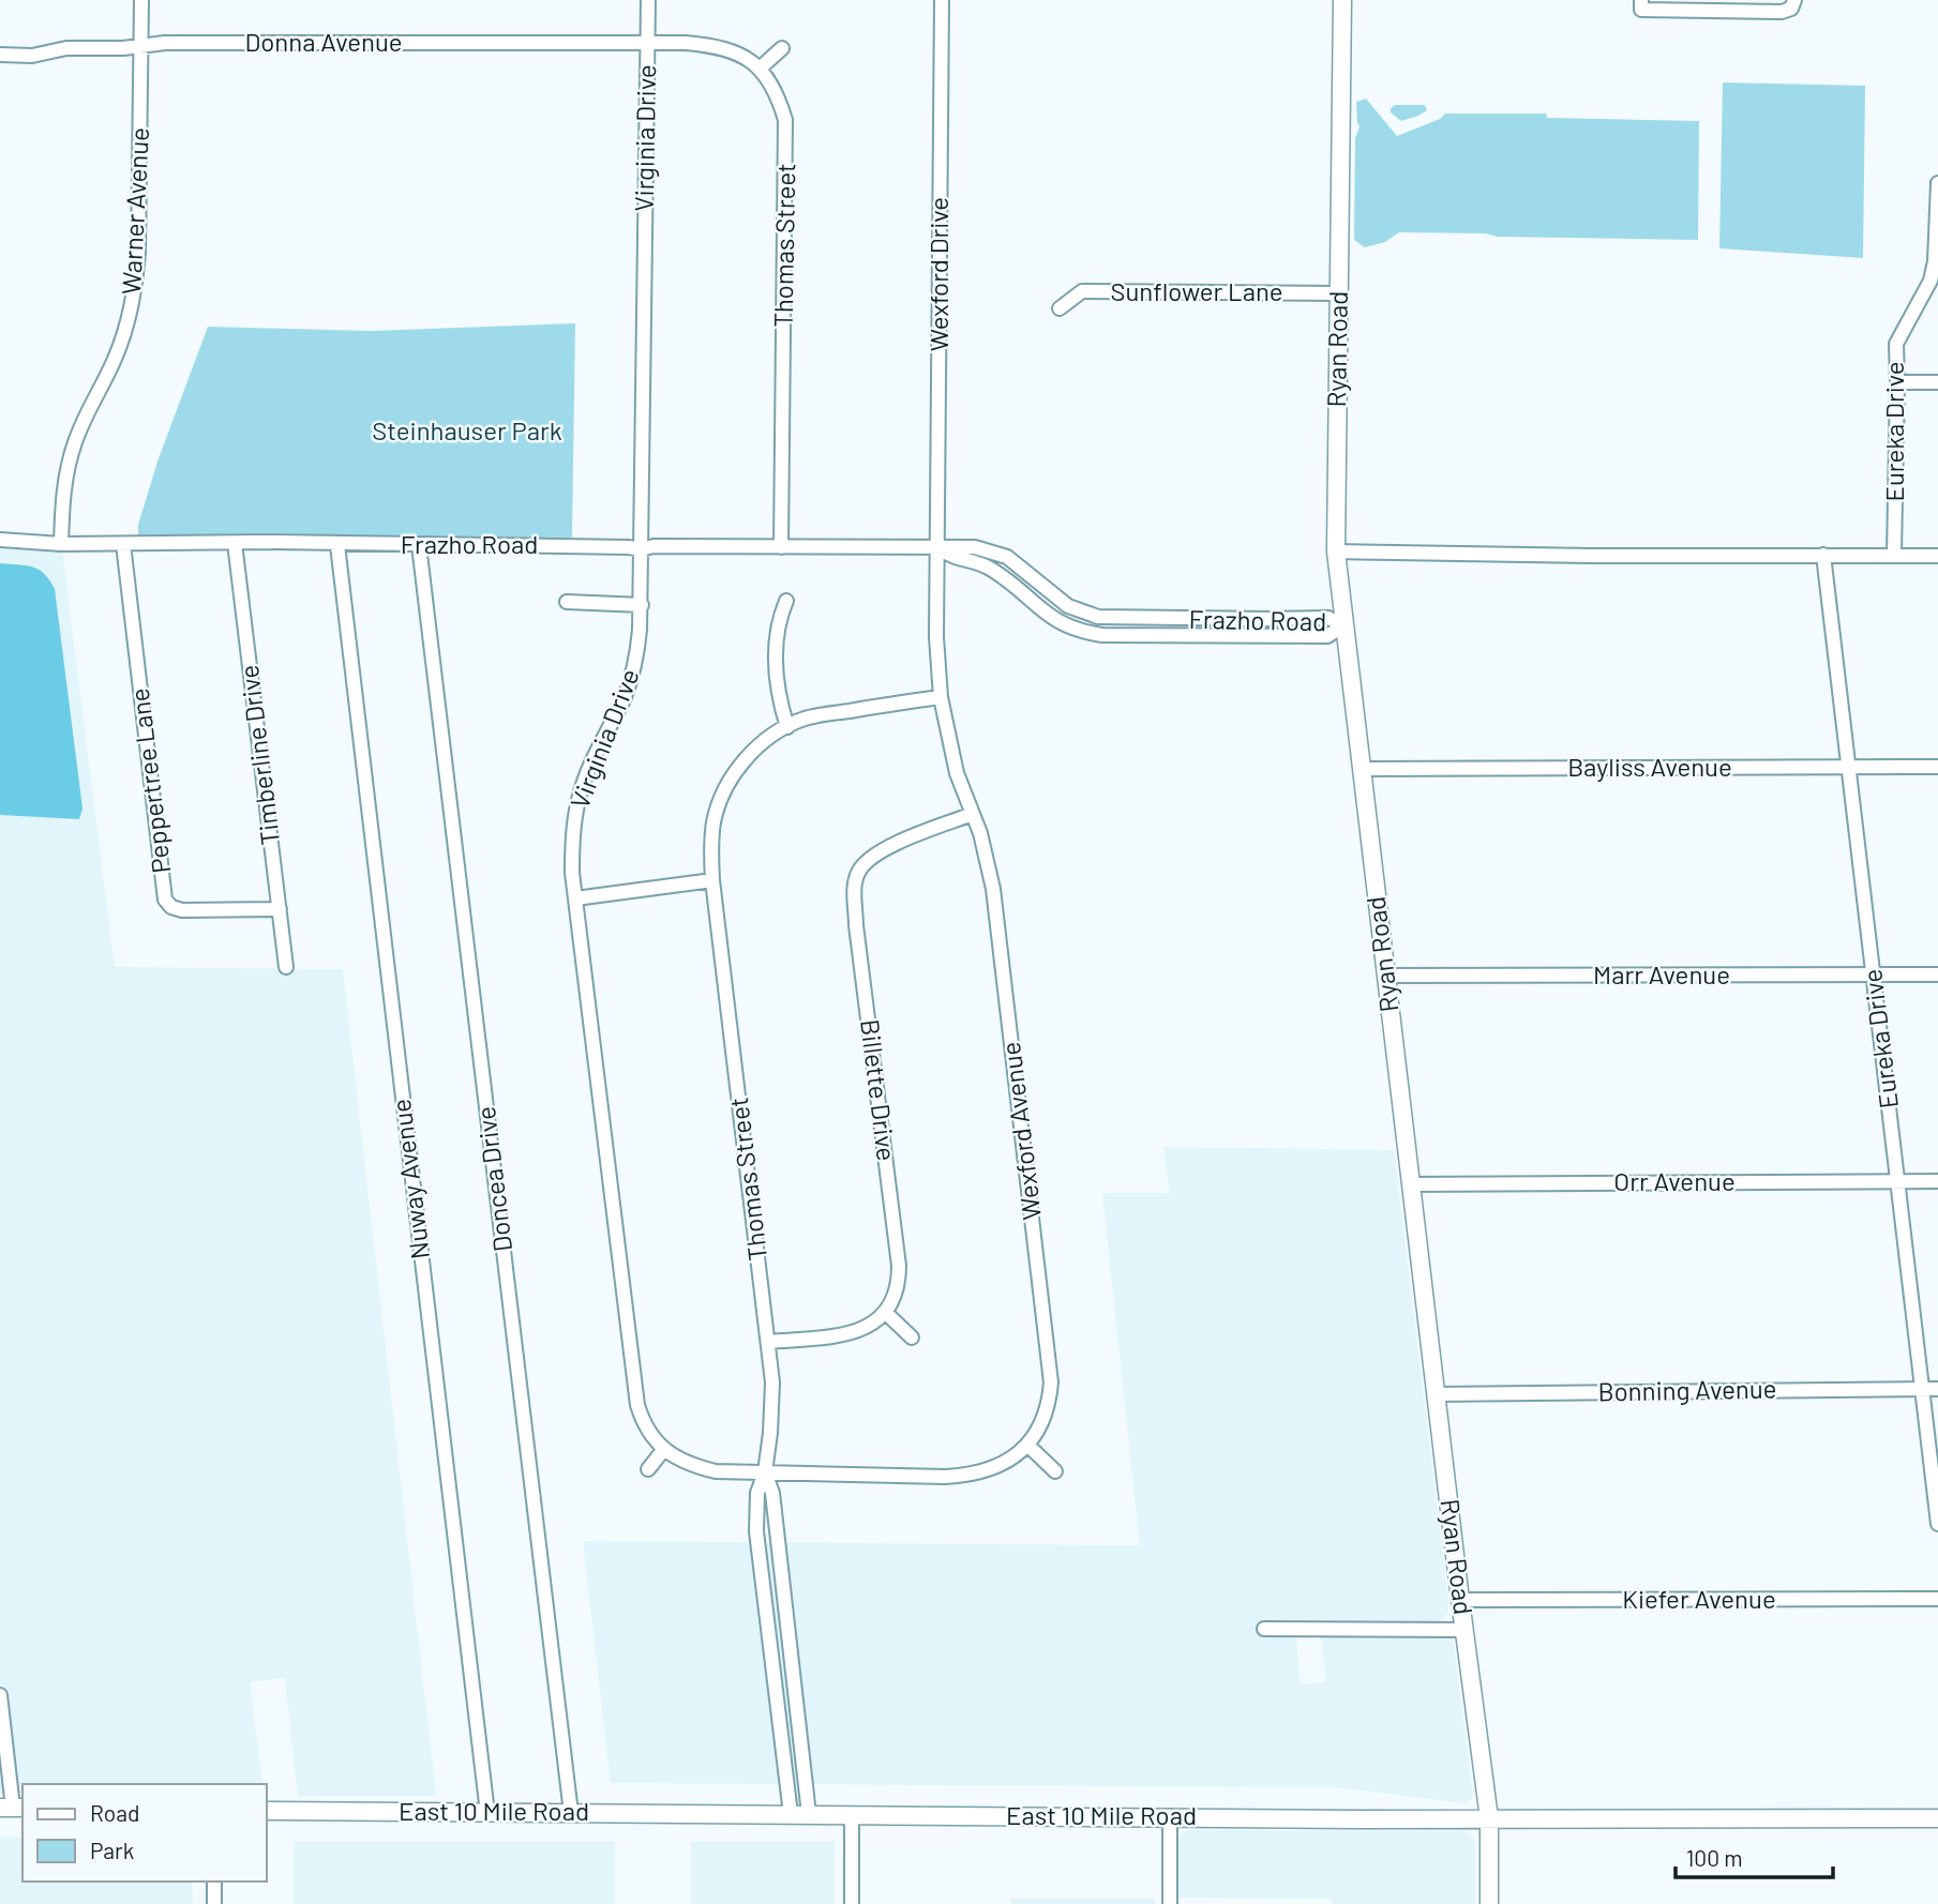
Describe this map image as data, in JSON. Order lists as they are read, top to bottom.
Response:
{
  "streets": {
    "main road": ["Ryan Road", "East 10 Mile Road"],
    "street": [
      "Donna Avenue",
      "Virginia Drive",
      "Warner Avenue",
      "Thomas Street",
      "Wexford Drive",
      "Sunflower Lane",
      "Eureka Drive",
      "Frazho Road",
      "Timberline Drive",
      "Bayliss Avenue",
      "Peppertree Lane",
      "Marr Avenue",
      "Billette Drive",
      "Wexford Avenue",
      "Nuway Avenue",
      "Doncea Drive",
      "Orr Avenue",
      "Bonning Avenue",
      "Kiefer Avenue"
    ]
  },
  "crossings": [
    ["Donna Avenue", "Virginia Drive"],
    ["Donna Avenue", "Warner Avenue"],
    ["Donna Avenue", "Thomas Street"],
    ["Virginia Drive", "Thomas Street"],
    ["Virginia Drive", "Frazho Road"],
    ["Virginia Drive", "Wexford Avenue"],
    ["Warner Avenue", "Frazho Road"],
    ["Thomas Street", "Frazho Road"],
    ["Thomas Street", "Wexford Avenue"],
    ["Thomas Street", "East 10 Mile Road"],
    ["Wexford Drive", "Frazho Road"],
    ["Wexford Drive", "Wexford Avenue"],
    ["Sunflower Lane", "Ryan Road"],
    ["Ryan Road", "Frazho Road"],
    ["Ryan Road", "Bayliss Avenue"],
    ["Ryan Road", "Marr Avenue"],
    ["Ryan Road", "Orr Avenue"],
    ["Ryan Road", "Bonning Avenue"],
    ["Ryan Road", "Kiefer Avenue"],
    ["Ryan Road", "East 10 Mile Road"],
    ["Eureka Drive", "Bayliss Avenue"],
    ["Eureka Drive", "Marr Avenue"],
    ["Eureka Drive", "Orr Avenue"],
    ["Eureka Drive", "Bonning Avenue"],
    ["Frazho Road", "Timberline Drive"],
    ["Frazho Road", "Peppertree Lane"],
    ["Frazho Road", "Wexford Avenue"],
    ["Frazho Road", "Nuway Avenue"],
    ["Frazho Road", "Doncea Drive"],
    ["Timberline Drive", "Peppertree Lane"],
    ["Billette Drive", "Wexford Avenue"],
    ["Nuway Avenue", "East 10 Mile Road"],
    ["Doncea Drive", "East 10 Mile Road"]
  ],
  "parks": ["Steinhauser Park"],
  "legend": ["Road", "Park"],
  "scale_bar": "100 m"
}
